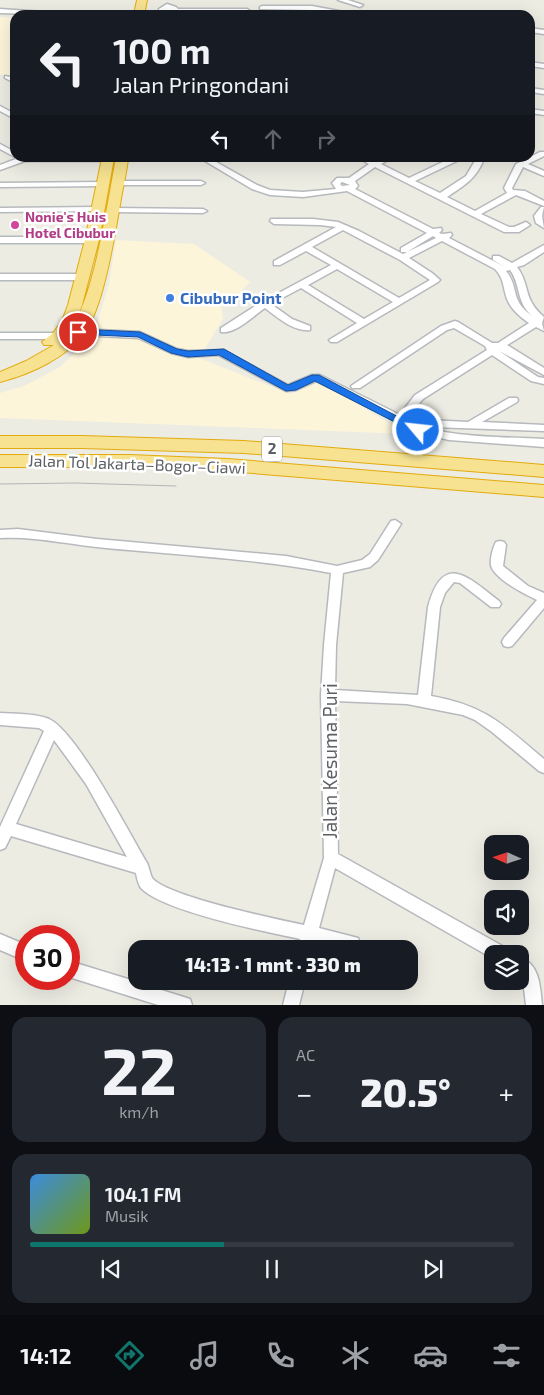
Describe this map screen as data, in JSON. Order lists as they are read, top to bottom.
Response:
{
  "streets": {
    "highway": ["2", "Jalan Tol Jakarta–Bogor–Ciawi"],
    "street": ["Jalan Kesuma Puri"]
  },
  "places": ["Nonie's Huis Hotel Cibubur", "Cibubur Point"],
  "north": "left",
  "page": {
    "turn": ["100 m", "Jalan Pringondani"],
    "limit": "30",
    "trip": "14:13 · 1 mnt · 330 m",
    "tile": [
      ["22", "km/h"],
      "AC"
    ],
    "heat": ["−", "20.5°", "+"],
    "song": ["104.1 FM", "Musik"],
    "tabs": "14:12"
  }
}
